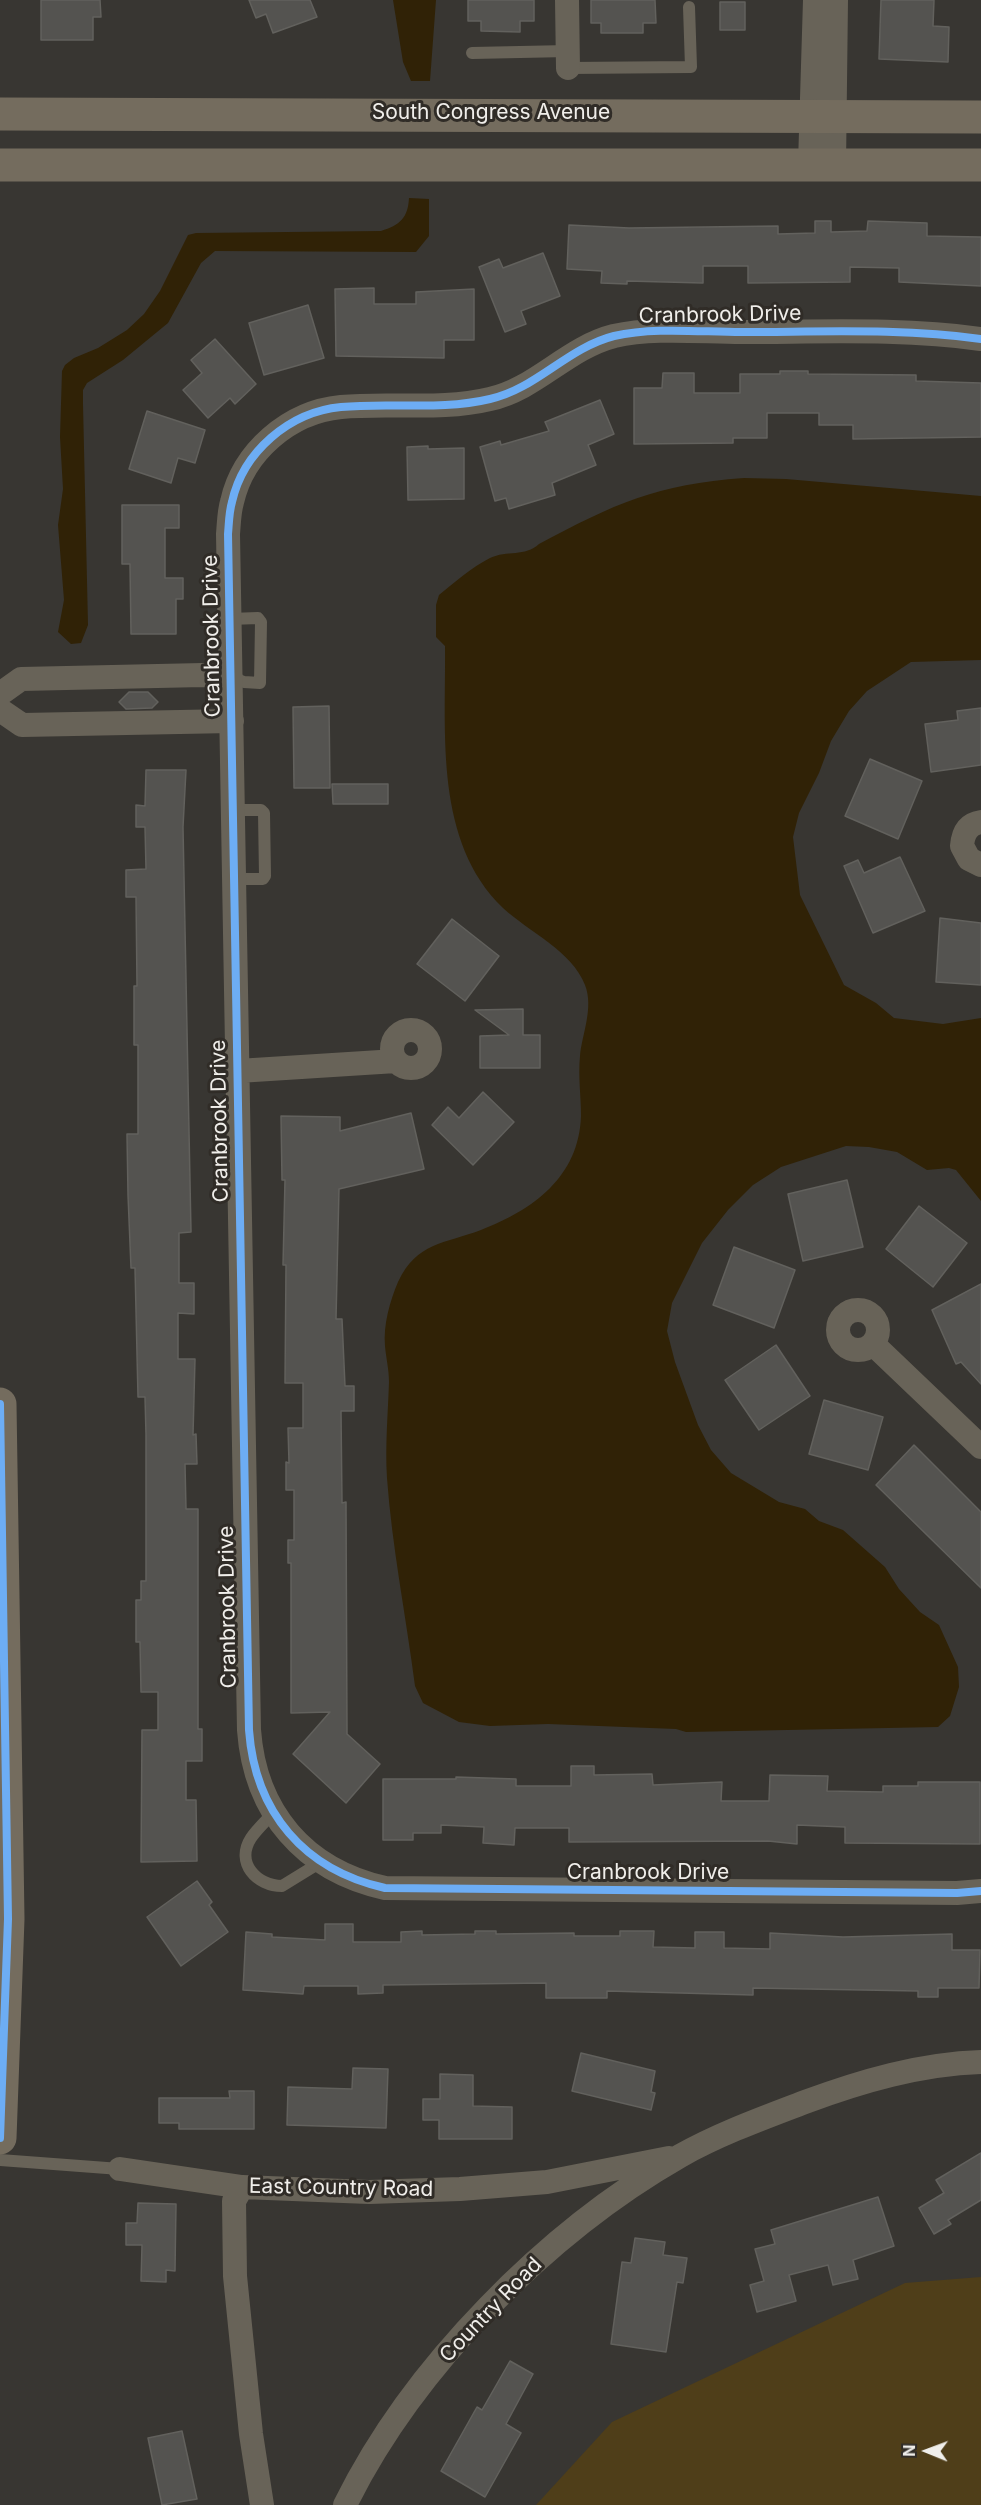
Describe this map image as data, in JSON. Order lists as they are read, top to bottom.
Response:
{
  "streets": {
    "main road": ["South Congress Avenue"],
    "street": ["Cranbrook Drive", "East Country Road", "Country Road"]
  },
  "crossings": [
    ["East Country Road", "Country Road"]
  ],
  "north": "left"
}
